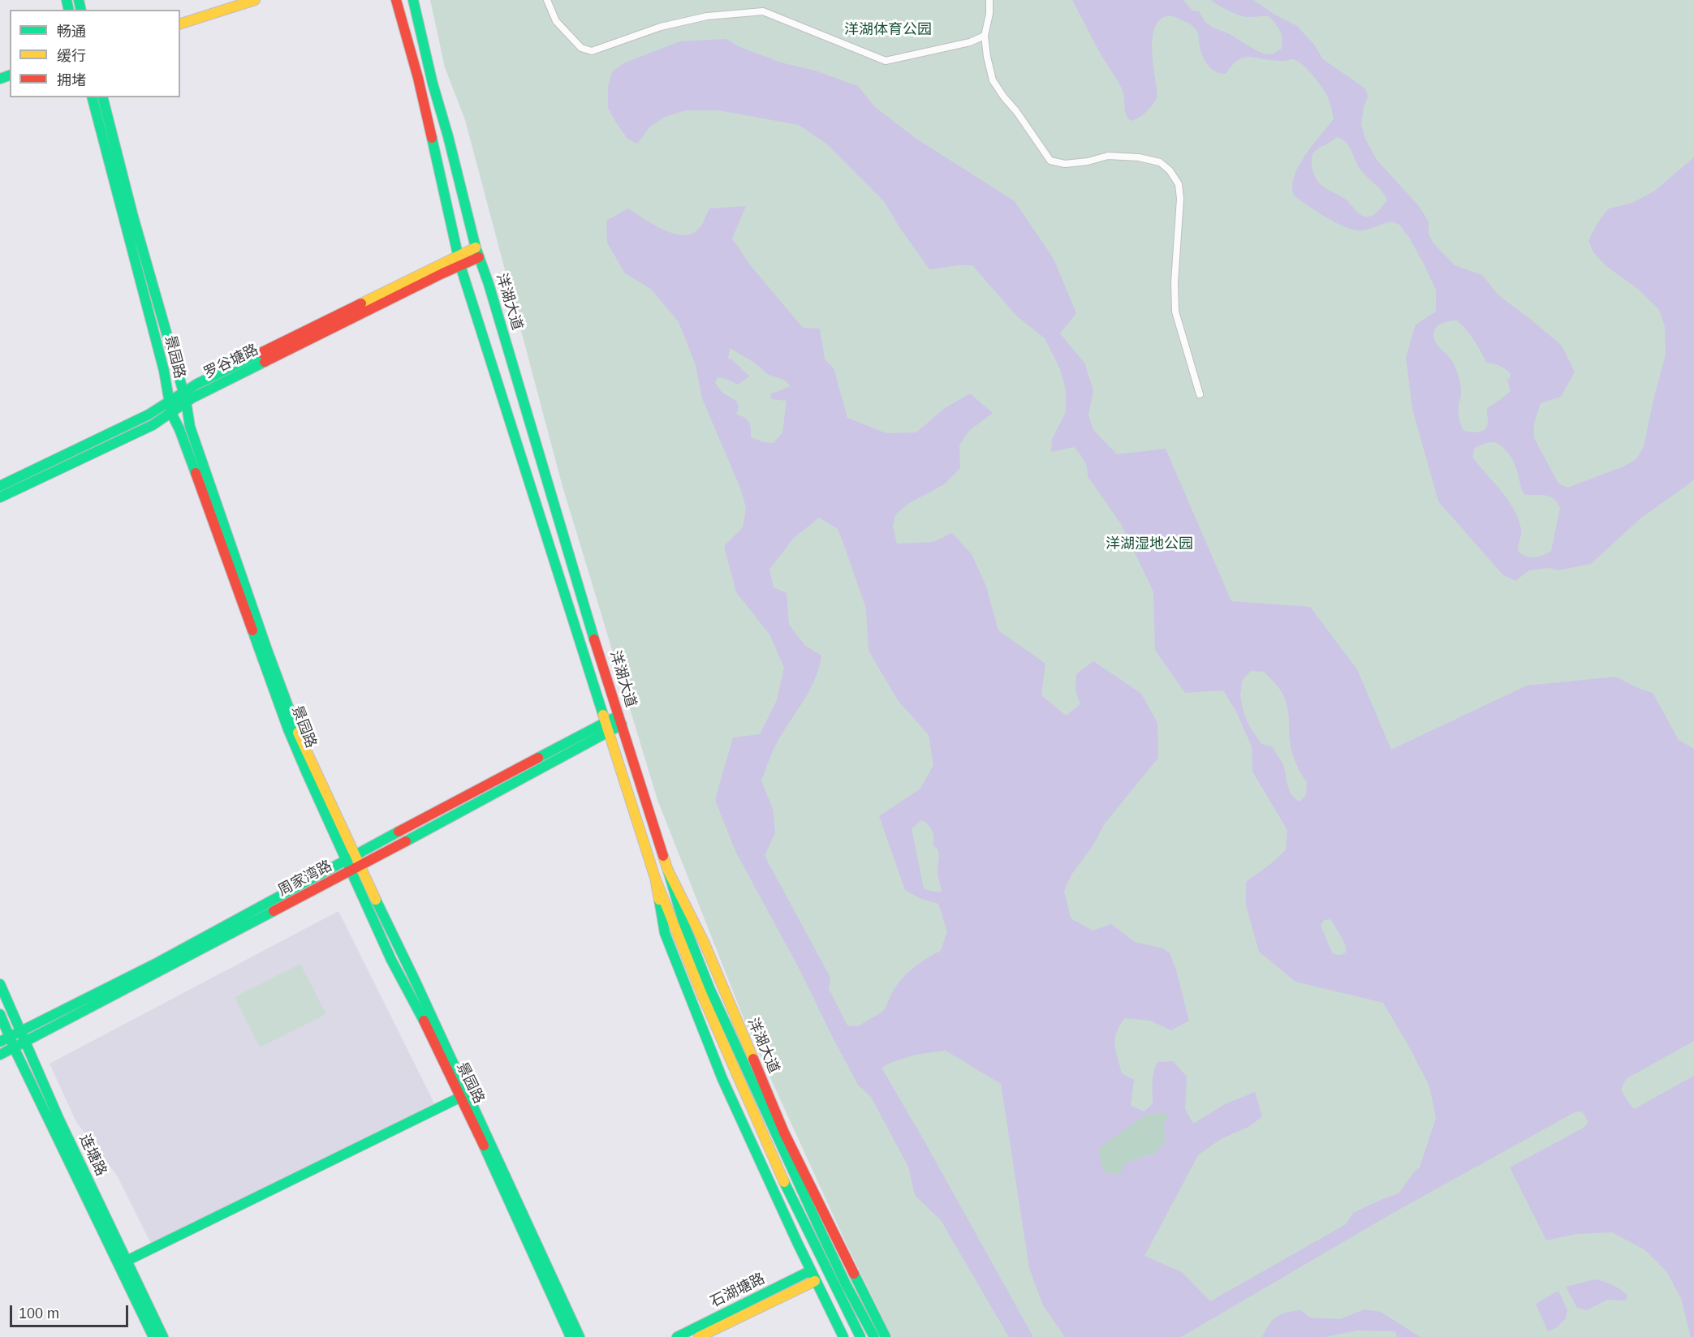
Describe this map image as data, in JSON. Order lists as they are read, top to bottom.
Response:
{
  "streets": {
    "main road": [
      "洋湖大道",
      "景园路",
      "罗谷塘路",
      "周家湾路",
      "连塘路",
      "石湖塘路"
    ]
  },
  "crossings": [
    ["洋湖大道", "罗谷塘路"],
    ["洋湖大道", "周家湾路"],
    ["洋湖大道", "石湖塘路"],
    ["景园路", "罗谷塘路"],
    ["景园路", "周家湾路"],
    ["周家湾路", "连塘路"]
  ],
  "parks": ["洋湖体育公园", "洋湖湿地公园"],
  "legend": ["畅通", "缓行", "拥堵"],
  "scale_bar": "100 m"
}
